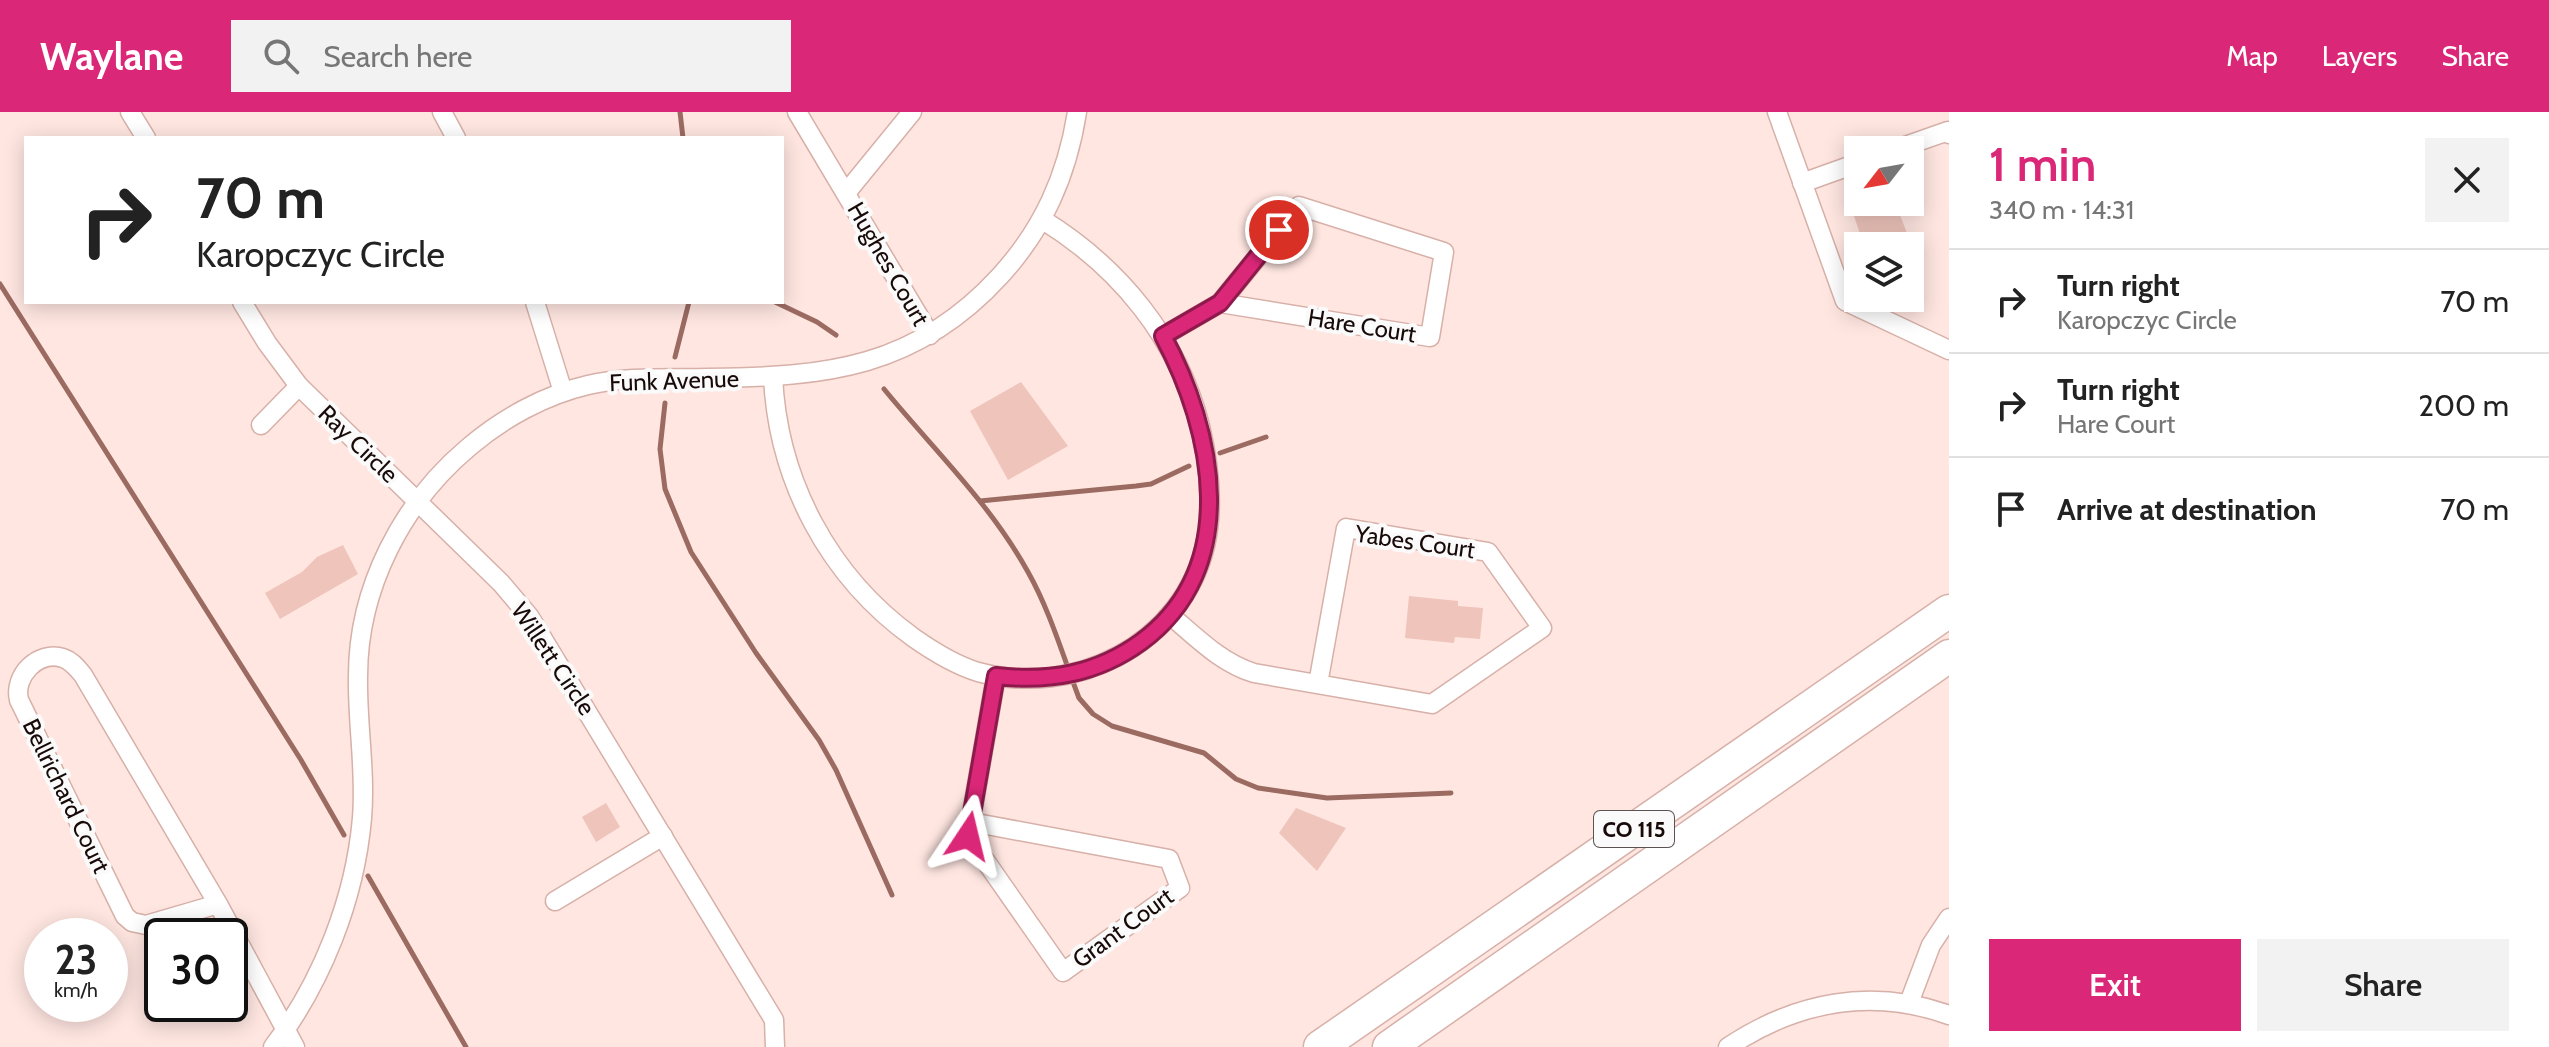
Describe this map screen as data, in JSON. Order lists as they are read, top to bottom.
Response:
{
  "streets": {
    "highway": ["CO 115"],
    "street": [
      "Hughes Court",
      "Hare Court",
      "Funk Avenue",
      "Ray Circle",
      "Yabes Court",
      "Willett Circle",
      "Bellrichard Court",
      "Grant Court"
    ]
  },
  "crossings": [
    ["Hughes Court", "Funk Avenue"],
    ["Funk Avenue", "Ray Circle"],
    ["Funk Avenue", "Willett Circle"],
    ["Funk Avenue", "Bellrichard Court"],
    ["Ray Circle", "Willett Circle"]
  ],
  "north": "bottom left",
  "page": {
    "header": "Waylane",
    "search": "Search here",
    "nav": ["Map", "Layers", "Share"],
    "heading": ["1 min", "340 m · 14:31"],
    "turn": ["70 m", "Karopczyc Circle"],
    "list": [
      {
        "name": "Turn right",
        "note": "Karopczyc Circle",
        "value": "70 m"
      },
      {
        "name": "Turn right",
        "note": "Hare Court",
        "value": "200 m"
      },
      {
        "name": "Arrive at destination",
        "value": "70 m"
      }
    ],
    "speed": "23 km/h",
    "limit": "30",
    "buttons": ["Exit", "Share"]
  }
}
